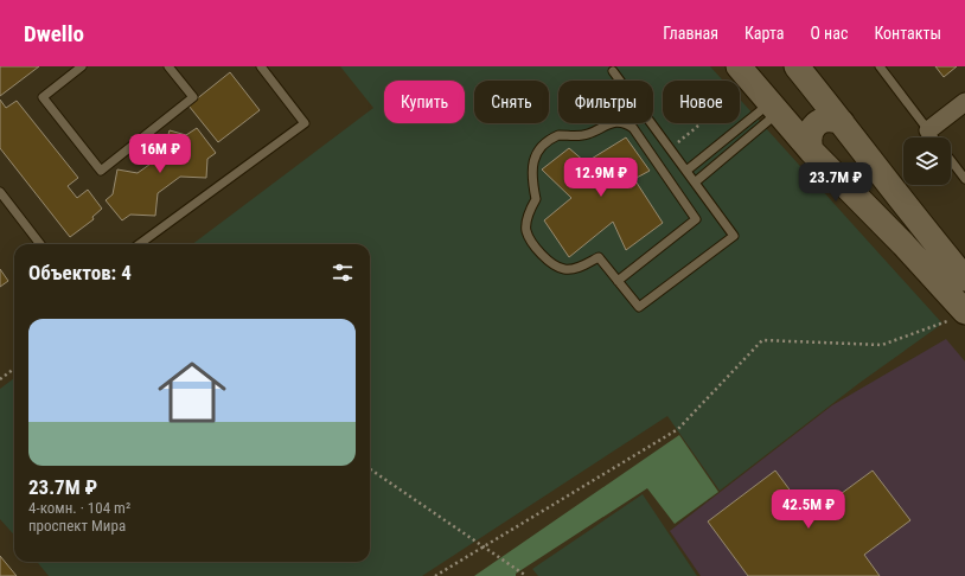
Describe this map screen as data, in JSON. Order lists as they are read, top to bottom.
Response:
{
  "page": {
    "header": "Dwello",
    "nav": [
      "Главная",
      "Карта",
      "О нас",
      "Контакты"
    ],
    "chip": [
      "Купить",
      "Снять",
      "Фильтры",
      "Новое"
    ],
    "price": [
      "16M ₽",
      "12.9M ₽",
      "23.7M ₽",
      "42.5M ₽"
    ],
    "heading": "Объектов: 4",
    "list": [
      {
        "name": "23.7M ₽",
        "note": "4-комн. · 104 m² · проспект Мира"
      }
    ]
  }
}
